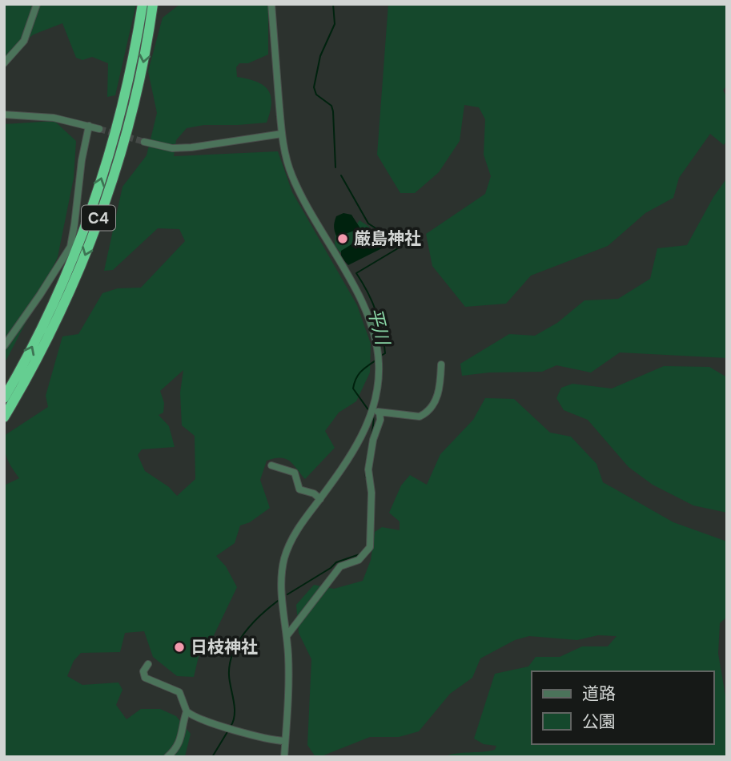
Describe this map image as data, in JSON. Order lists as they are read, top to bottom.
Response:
{
  "streets": {
    "highway": ["C4"]
  },
  "water": ["平川"],
  "places": ["厳島神社", "日枝神社"],
  "legend": ["道路", "公園"]
}
